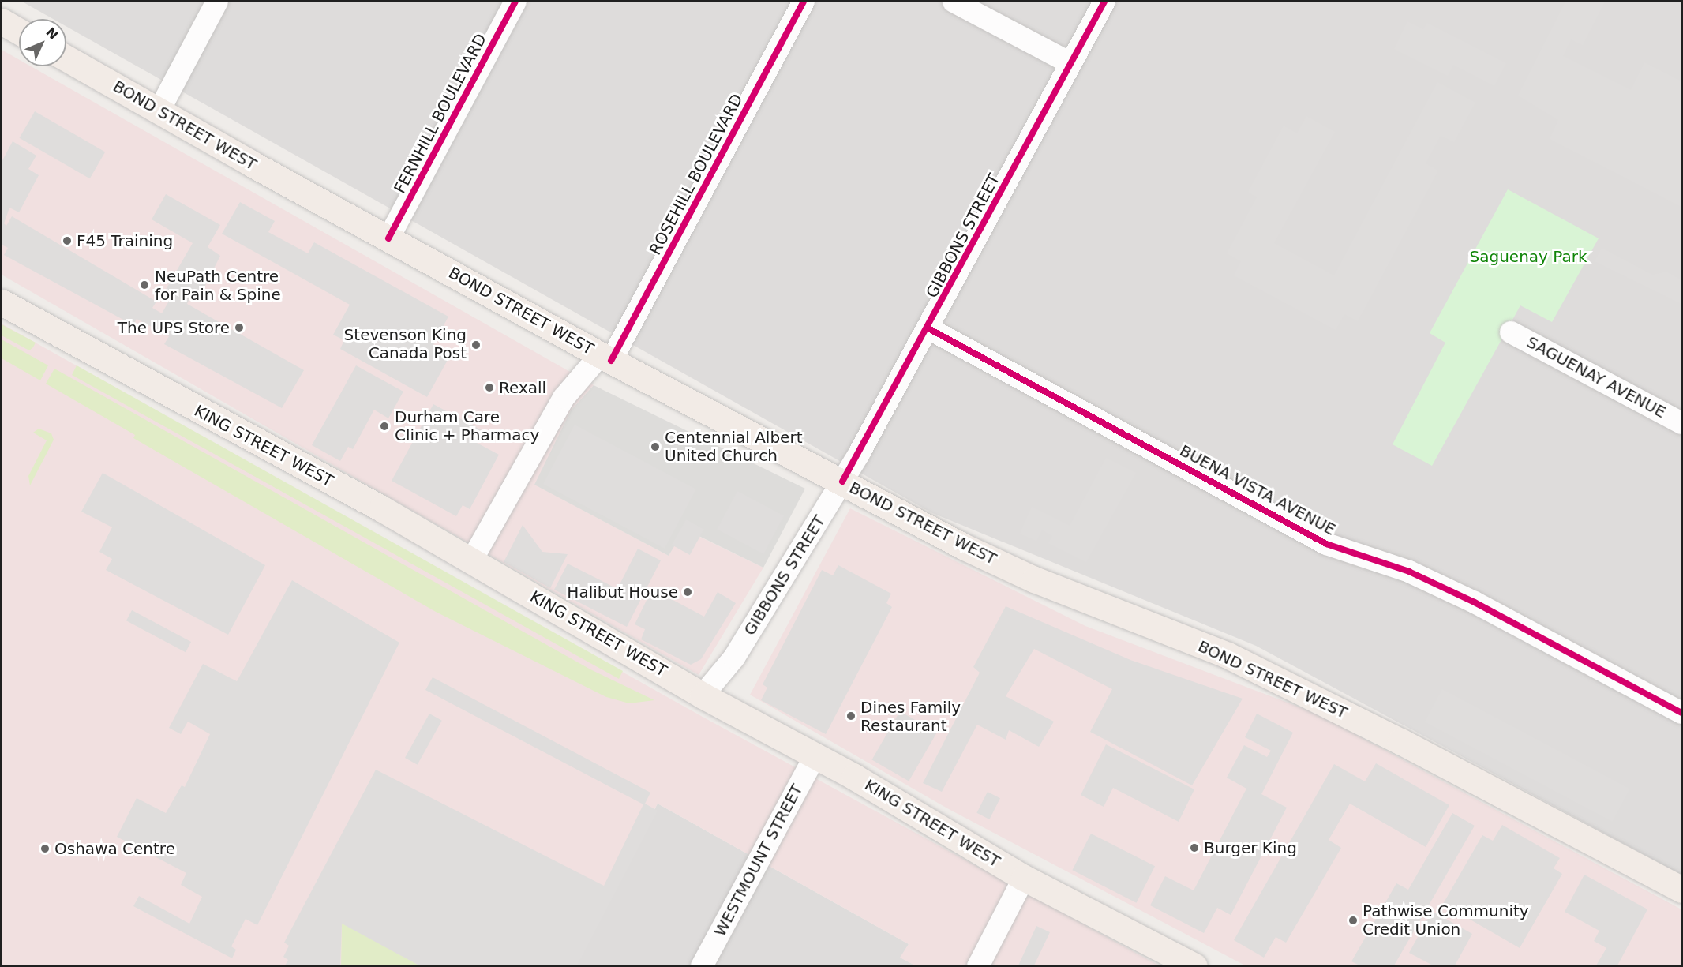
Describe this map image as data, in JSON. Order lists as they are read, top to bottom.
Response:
{
  "streets": {
    "main road": ["BOND STREET WEST", "KING STREET WEST"],
    "street": [
      "FERNHILL BOULEVARD",
      "ROSEHILL BOULEVARD",
      "GIBBONS STREET",
      "SAGUENAY AVENUE",
      "BUENA VISTA AVENUE",
      "WESTMOUNT STREET"
    ]
  },
  "crossings": [
    ["FERNHILL BOULEVARD", "BOND STREET WEST"],
    ["BOND STREET WEST", "ROSEHILL BOULEVARD"],
    ["BOND STREET WEST", "GIBBONS STREET"],
    ["ROSEHILL BOULEVARD", "KING STREET WEST"],
    ["GIBBONS STREET", "KING STREET WEST"],
    ["GIBBONS STREET", "BUENA VISTA AVENUE"],
    ["KING STREET WEST", "WESTMOUNT STREET"]
  ],
  "parks": ["Saguenay Park"],
  "places": [
    "F45 Training",
    "NeuPath Centre for Pain & Spine",
    "The UPS Store",
    "Stevenson King Canada Post",
    "Rexall",
    "Durham Care Clinic + Pharmacy",
    "Centennial Albert United Church",
    "Halibut House",
    "Dines Family Restaurant",
    "Burger King",
    "Oshawa Centre",
    "Pathwise Community Credit Union"
  ],
  "north": "top right"
}
